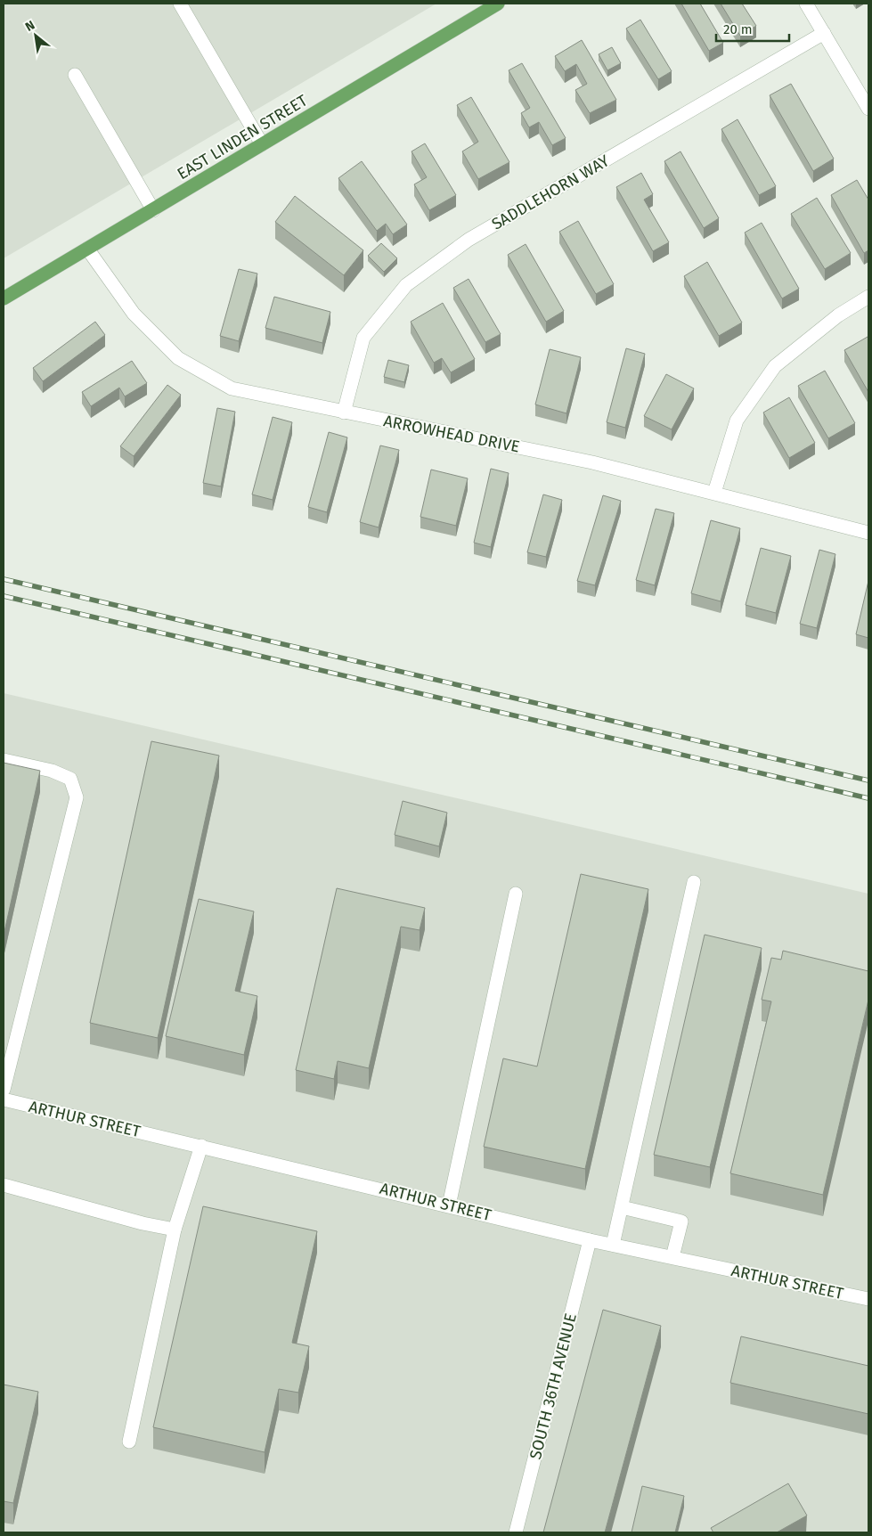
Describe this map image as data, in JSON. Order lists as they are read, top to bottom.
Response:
{
  "streets": {
    "main road": ["EAST LINDEN STREET"],
    "street": [
      "SADDLEHORN WAY",
      "ARROWHEAD DRIVE",
      "ARTHUR STREET",
      "SOUTH 36TH AVENUE"
    ]
  },
  "crossings": [
    ["EAST LINDEN STREET", "ARROWHEAD DRIVE"],
    ["SADDLEHORN WAY", "ARROWHEAD DRIVE"],
    ["ARTHUR STREET", "SOUTH 36TH AVENUE"]
  ],
  "scale_bar": "20 m",
  "north": "top left"
}
